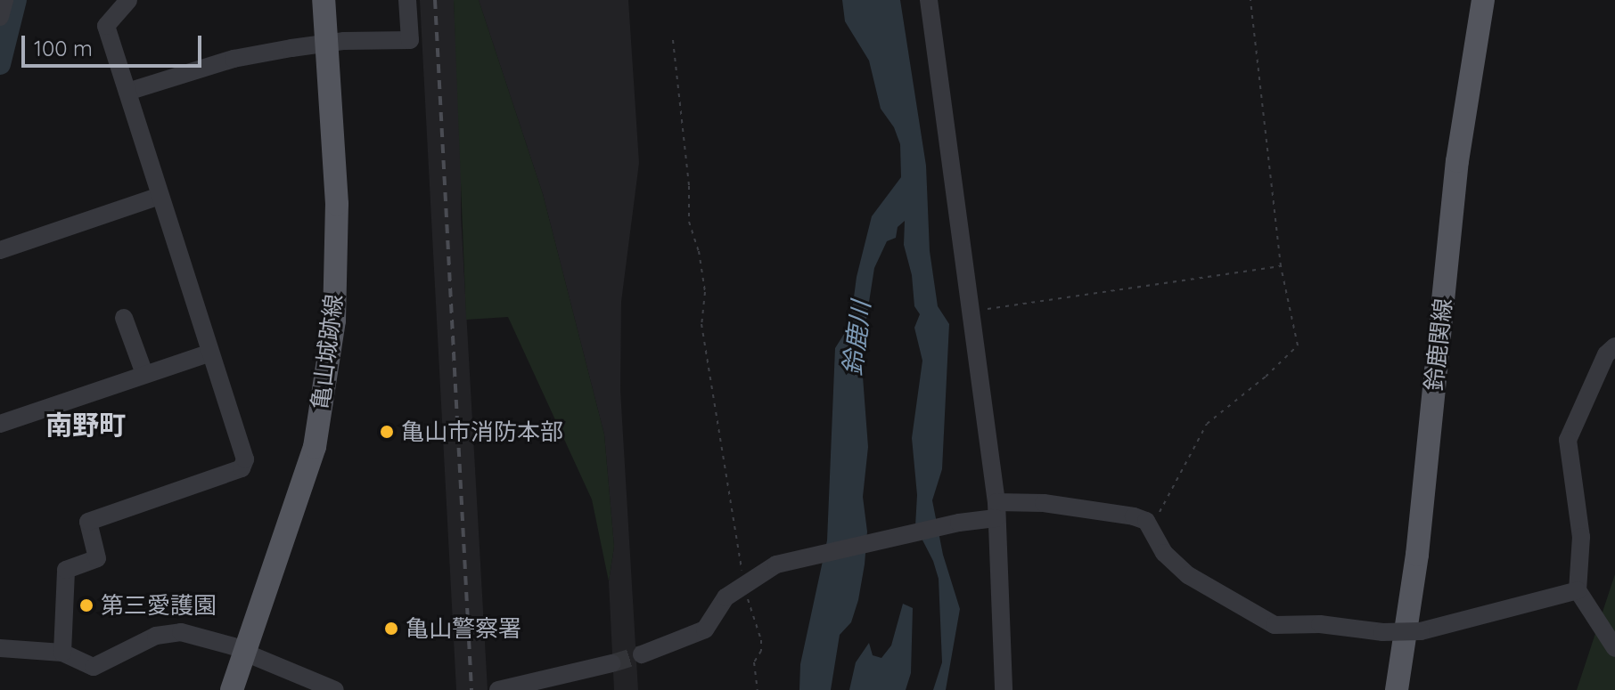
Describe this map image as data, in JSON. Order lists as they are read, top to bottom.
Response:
{
  "streets": {
    "main road": ["鈴鹿関線", "亀山城跡線"]
  },
  "districts": ["南野町"],
  "water": ["鈴鹿川"],
  "places": ["亀山市消防本部", "第三愛護園", "亀山警察署"],
  "scale_bar": "100 m"
}
